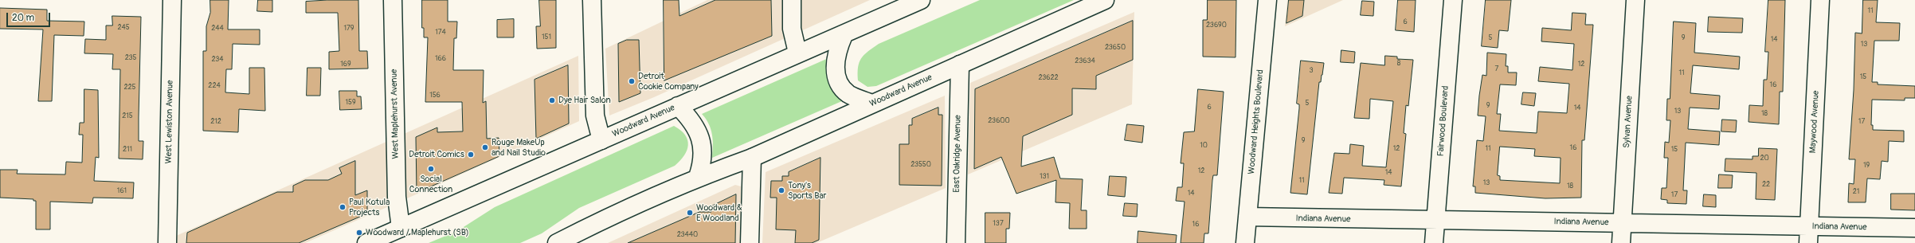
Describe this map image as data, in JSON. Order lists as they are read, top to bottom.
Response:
{
  "streets": {
    "street": [
      "Woodward Avenue",
      "West Maplehurst Avenue",
      "Fairwood Boulevard",
      "West Lewiston Avenue",
      "Woodward Heights Boulevard",
      "Sylvan Avenue",
      "Maywood Avenue",
      "East Oakridge Avenue",
      "Indiana Avenue"
    ]
  },
  "crossings": [
    ["Woodward Avenue", "West Maplehurst Avenue"],
    ["Woodward Avenue", "East Oakridge Avenue"],
    ["Fairwood Boulevard", "Indiana Avenue"],
    ["Woodward Heights Boulevard", "Indiana Avenue"],
    ["Sylvan Avenue", "Indiana Avenue"],
    ["Maywood Avenue", "Indiana Avenue"]
  ],
  "places": [
    "Detroit Cookie Company",
    "Dye Hair Salon",
    "Rouge MakeUp and Nail Studio",
    "Detroit Comics",
    "Social Connection",
    "Tony's Sports Bar",
    "Paul Kotula Projects",
    "Woodward & E Woodland",
    "Woodward / Maplehurst (SB)"
  ],
  "house_numbers": [
    "11",
    "6",
    "23690",
    "245",
    "244",
    "179",
    "174",
    "151",
    "5",
    "9",
    "14",
    "13",
    "23650",
    "235",
    "166",
    "234",
    "23634",
    "8",
    "169",
    "12",
    "7",
    "3",
    "11",
    "15",
    "23622",
    "16",
    "224",
    "225",
    "156",
    "159",
    "5",
    "9",
    "6",
    "14",
    "13",
    "18",
    "215",
    "23600",
    "212",
    "17",
    "9",
    "10",
    "16",
    "12",
    "11",
    "211",
    "15",
    "20",
    "23550",
    "19",
    "12",
    "14",
    "131",
    "11",
    "13",
    "22",
    "18",
    "161",
    "21",
    "14",
    "17",
    "137",
    "16",
    "23440"
  ],
  "scale_bar": "20 m"
}
